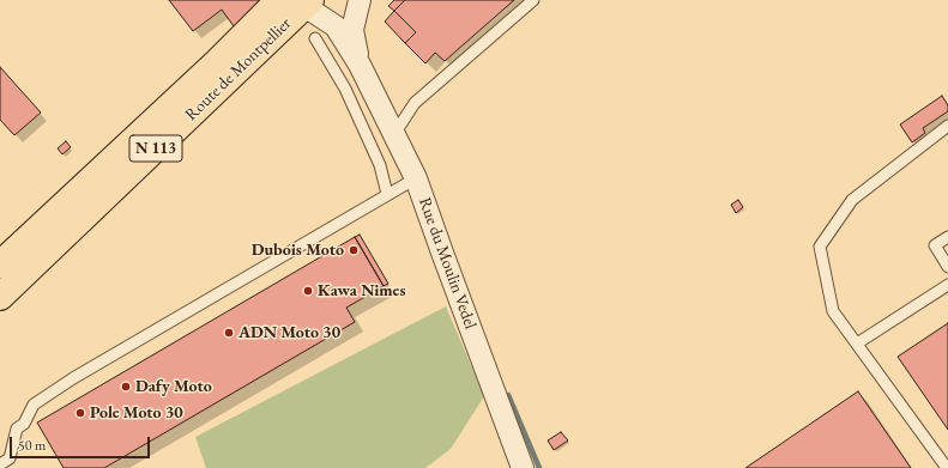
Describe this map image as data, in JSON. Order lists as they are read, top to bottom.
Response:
{
  "streets": {
    "main road": ["Route de Montpellier", "N 113"],
    "street": ["Rue du Moulin Vedel"]
  },
  "crossings": [
    ["Route de Montpellier", "Rue du Moulin Vedel"]
  ],
  "places": [
    "Dubois Moto",
    "Kawa Nimes",
    "ADN Moto 30",
    "Dafy Moto",
    "Pole Moto 30"
  ],
  "scale_bar": "50 m"
}
